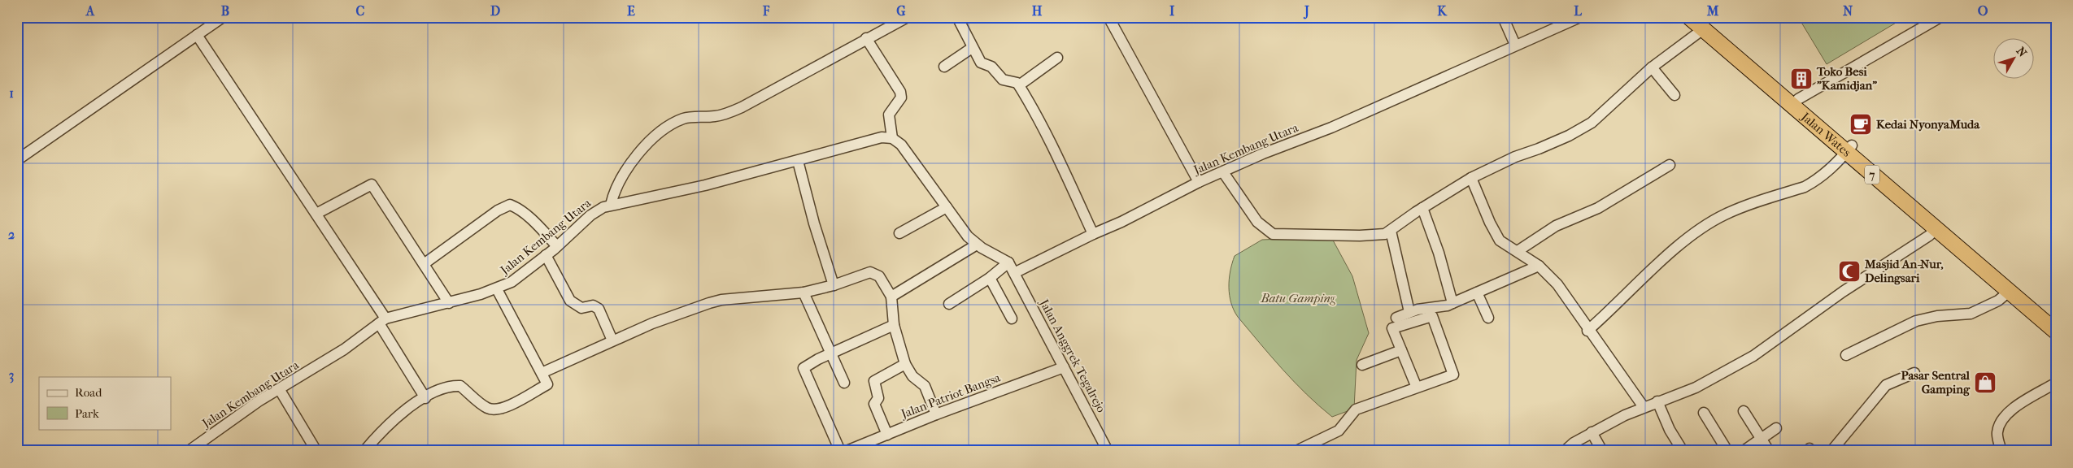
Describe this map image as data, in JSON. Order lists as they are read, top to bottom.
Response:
{
  "streets": {
    "highway": ["Jalan Wates", "7"],
    "street": ["Jalan Kembang Utara", "Jalan Anggrek Tegalrejo", "Jalan Patriot Bangsa"]
  },
  "crossings": [
    ["Jalan Kembang Utara", "Jalan Anggrek Tegalrejo"],
    ["Jalan Anggrek Tegalrejo", "Jalan Patriot Bangsa"]
  ],
  "parks": ["Batu Gamping"],
  "places": {
    "building": ["Toko Besi \"Kamidjan\""],
    "cafe": ["Kedai NyonyaMuda"],
    "mosque": ["Masjid An-Nur, Delingsari"],
    "shop": ["Pasar Sentral Gamping"]
  },
  "legend": ["Road", "Park"],
  "north": "top right",
  "grid": {
    "columns": [
      "A",
      "B",
      "C",
      "D",
      "E",
      "F",
      "G",
      "H",
      "I",
      "J",
      "K",
      "L",
      "M",
      "N",
      "O"
    ],
    "rows": ["1", "2", "3"]
  }
}
